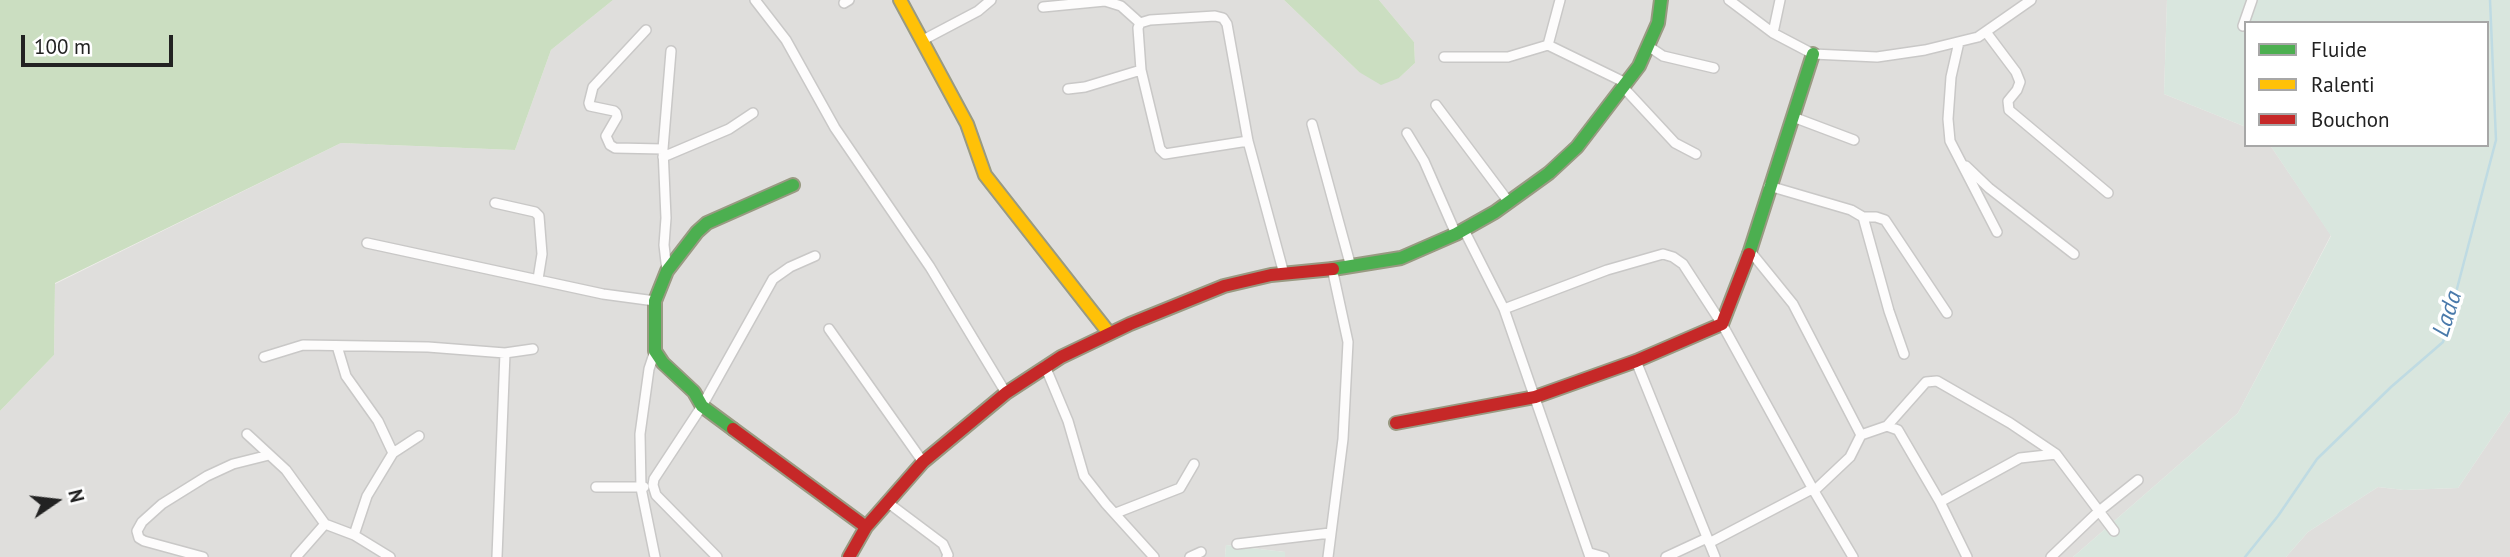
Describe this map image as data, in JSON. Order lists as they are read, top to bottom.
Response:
{
  "water": ["Lada"],
  "legend": ["Fluide", "Ralenti", "Bouchon"],
  "scale_bar": "100 m",
  "north": "right"
}
